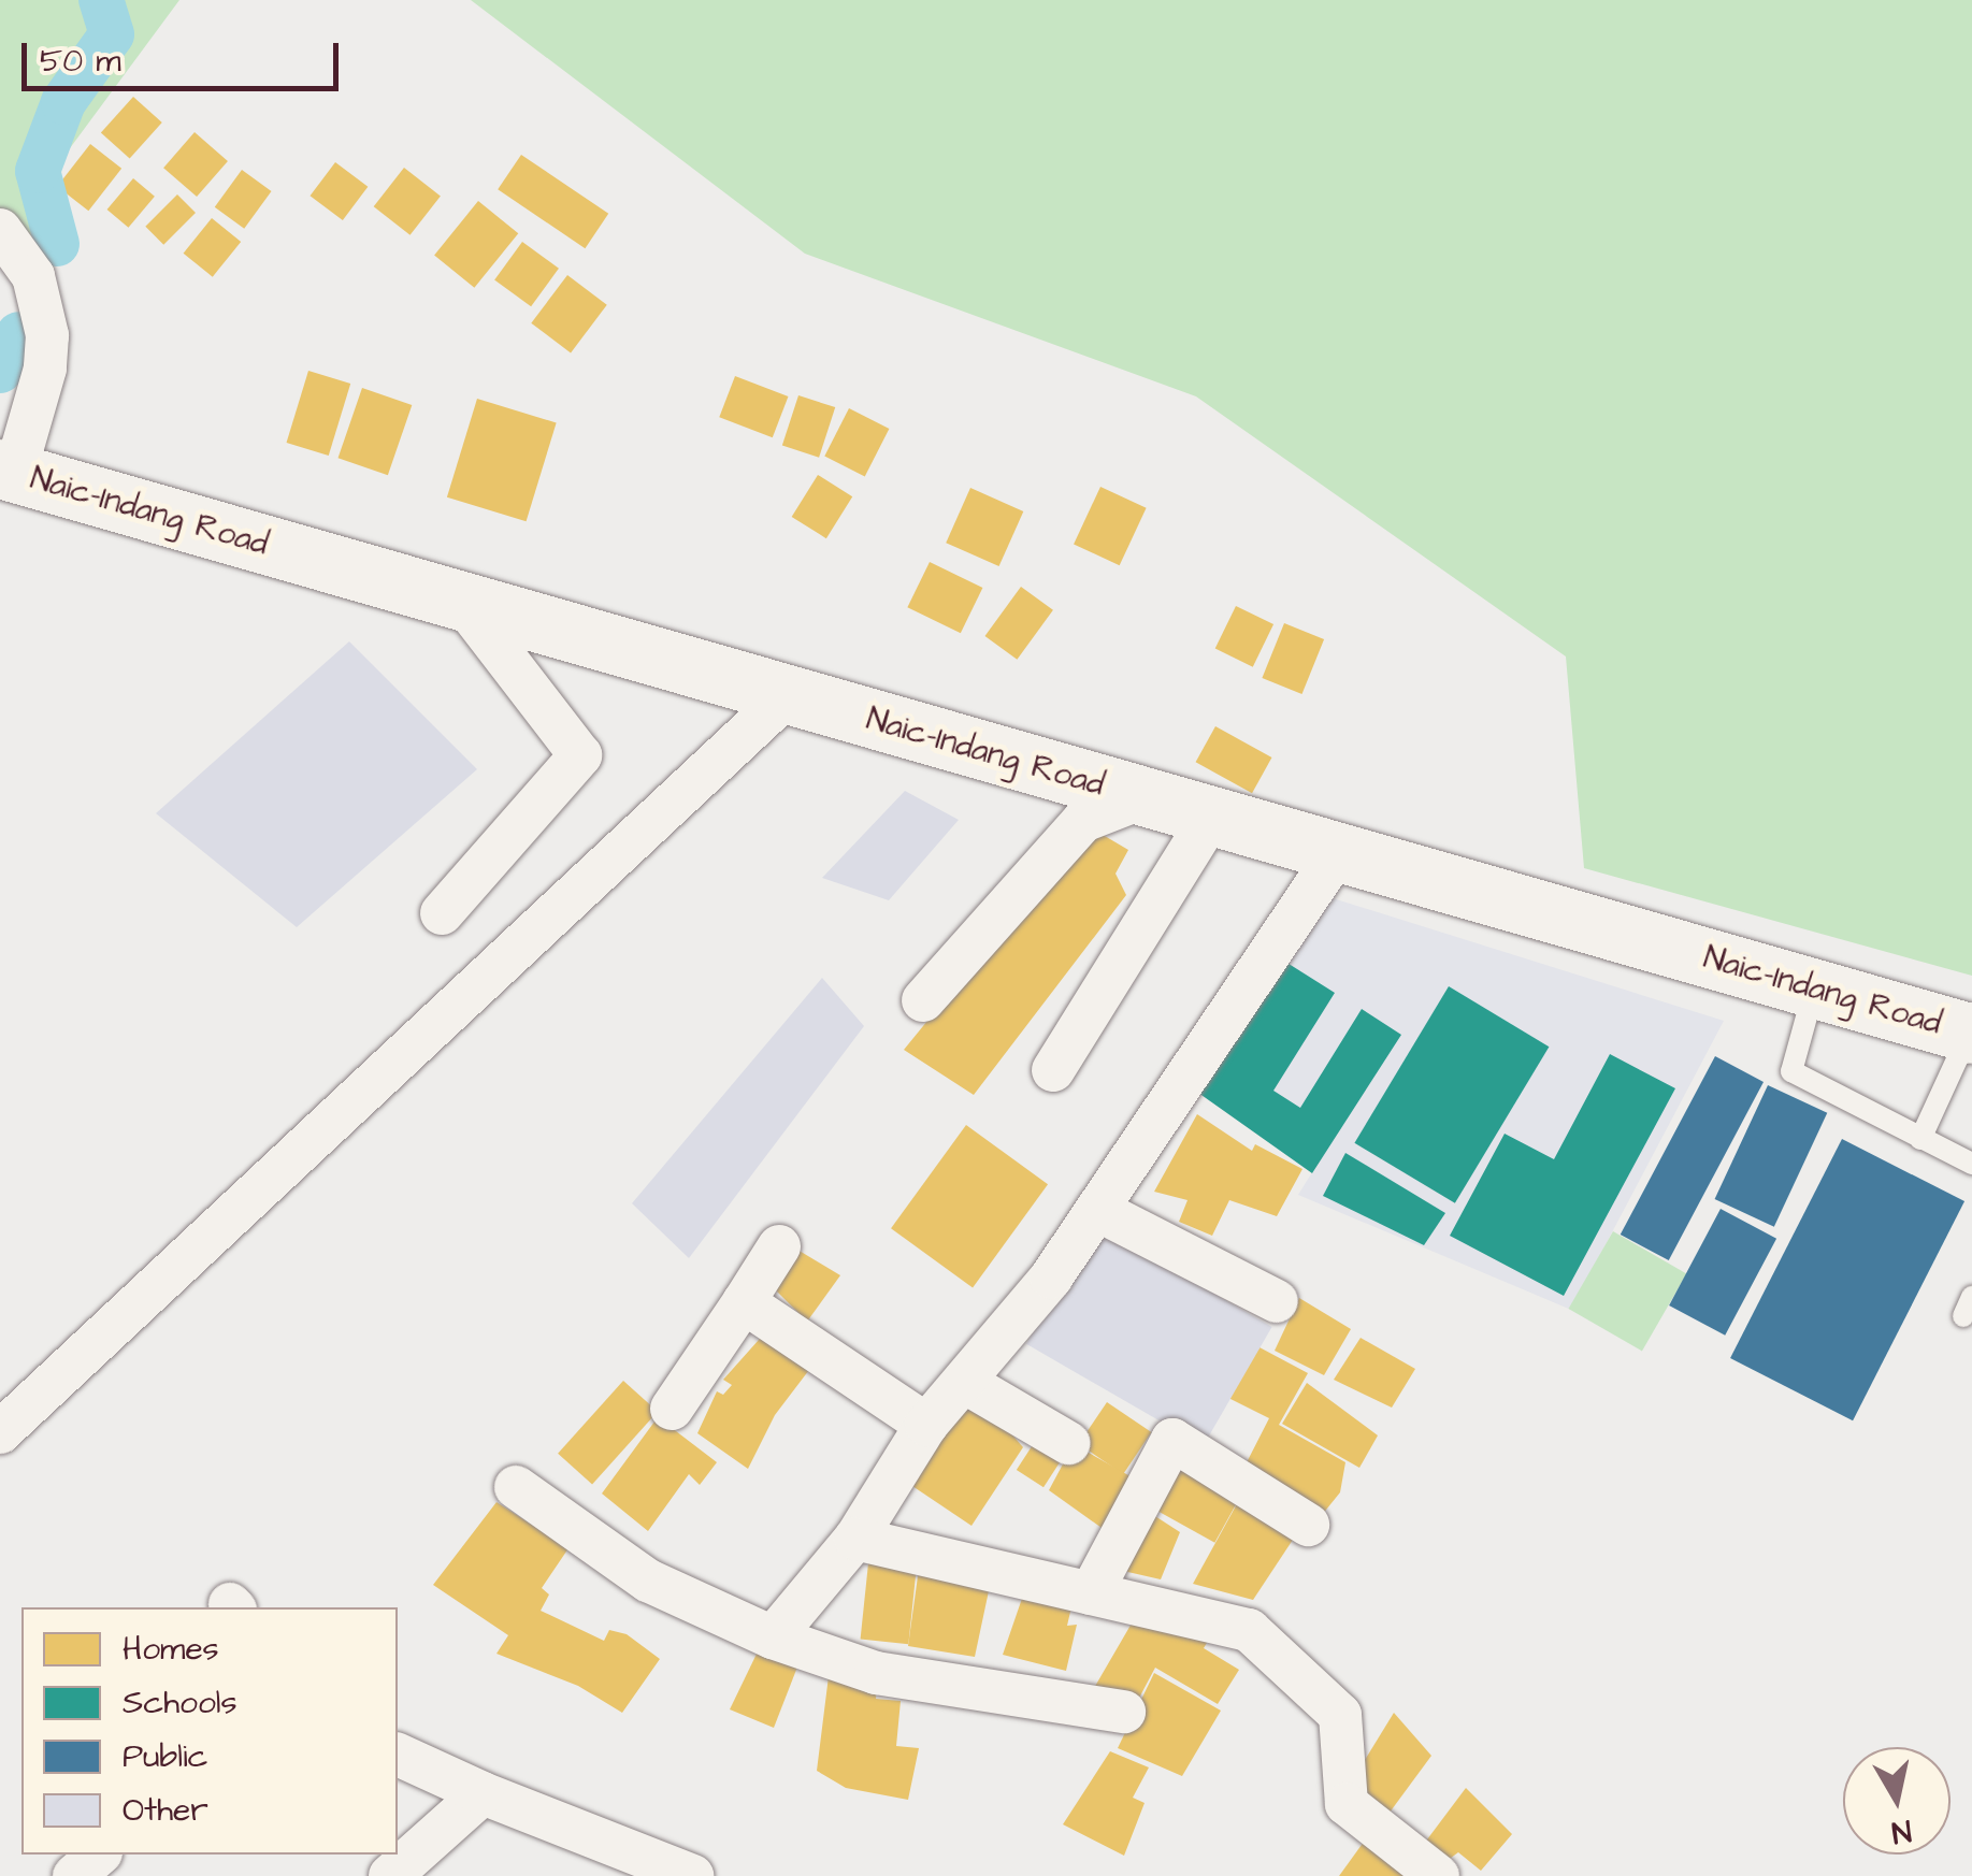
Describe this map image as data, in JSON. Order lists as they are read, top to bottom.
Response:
{
  "streets": {
    "main road": ["Naic–Indang Road"]
  },
  "legend": [
    "Homes",
    "Schools",
    "Public",
    "Other"
  ],
  "scale_bar": "50 m",
  "north": "bottom"
}
